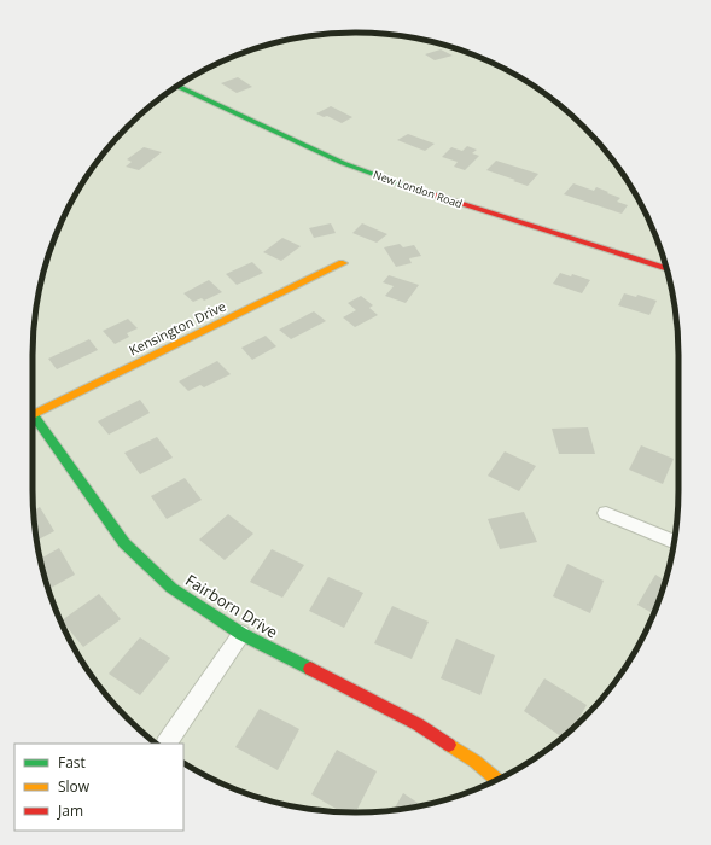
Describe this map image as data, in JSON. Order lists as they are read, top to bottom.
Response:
{
  "streets": {
    "street": ["New London Road", "Kensington Drive", "Fairborn Drive"]
  },
  "legend": ["Fast", "Slow", "Jam"]
}
